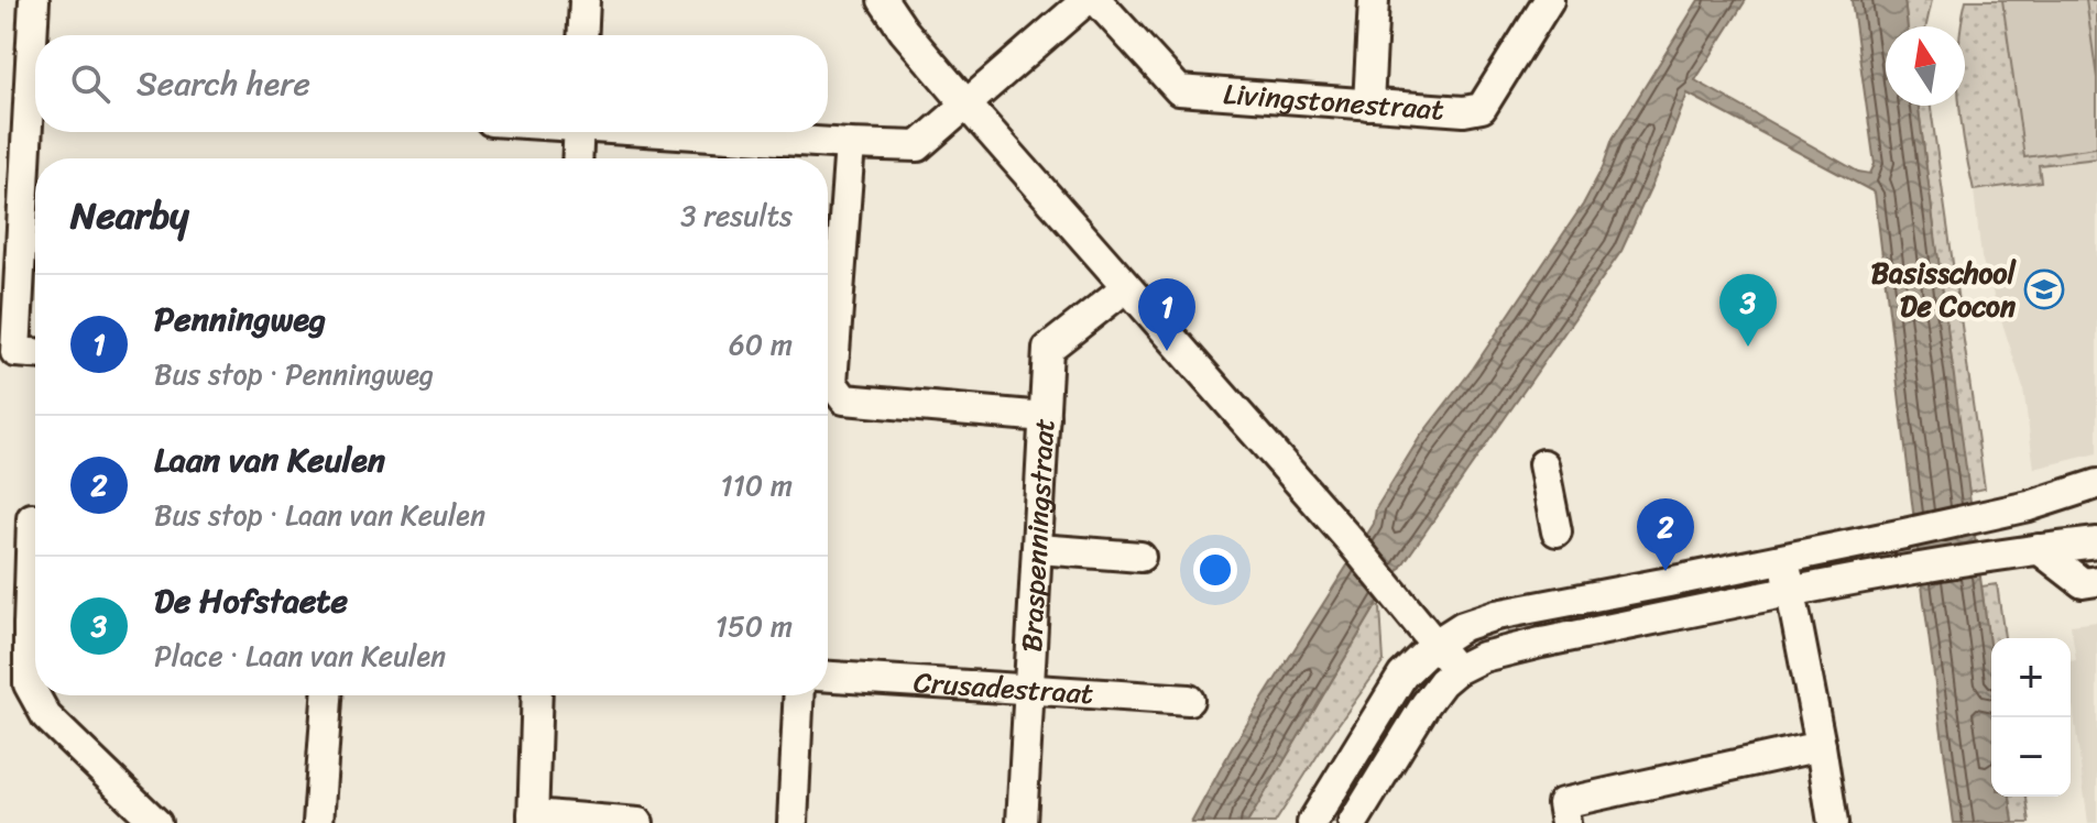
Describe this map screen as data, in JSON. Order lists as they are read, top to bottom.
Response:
{
  "streets": {
    "street": ["Livingstonestraat", "Braspenningstraat", "Crusadestraat"]
  },
  "crossings": [
    ["Braspenningstraat", "Crusadestraat"]
  ],
  "places": {
    "school or university": ["Basisschool De Cocon"]
  },
  "north": "top",
  "page": {
    "search": "Search here",
    "heading": ["Nearby", "3 results"],
    "list": [
      {
        "mark": "1",
        "name": "Penningweg",
        "note": "Bus stop · Penningweg",
        "value": "60 m"
      },
      {
        "mark": "2",
        "name": "Laan van Keulen",
        "note": "Bus stop · Laan van Keulen",
        "value": "110 m"
      },
      {
        "mark": "3",
        "name": "De Hofstaete",
        "note": "Place · Laan van Keulen",
        "value": "150 m"
      }
    ],
    "pins": ["3", "1", "2"],
    "map_buttons": ["+", "−"]
  }
}
